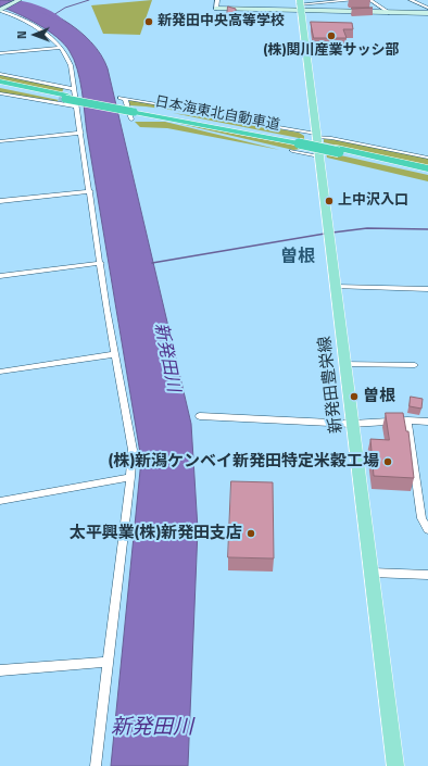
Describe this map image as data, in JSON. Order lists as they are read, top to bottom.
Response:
{
  "streets": {
    "highway": ["日本海東北自動車道"],
    "main road": ["新発田豊栄線"]
  },
  "districts": ["曽根"],
  "water": ["新発田川"],
  "places": [
    "新発田中央高等学校",
    "(株)関川産業サッシ部",
    "上中沢入口",
    "曽根",
    "(株)新潟ケンベイ新発田特定米穀工場",
    "太平興業(株)新発田支店"
  ],
  "north": "left"
}
